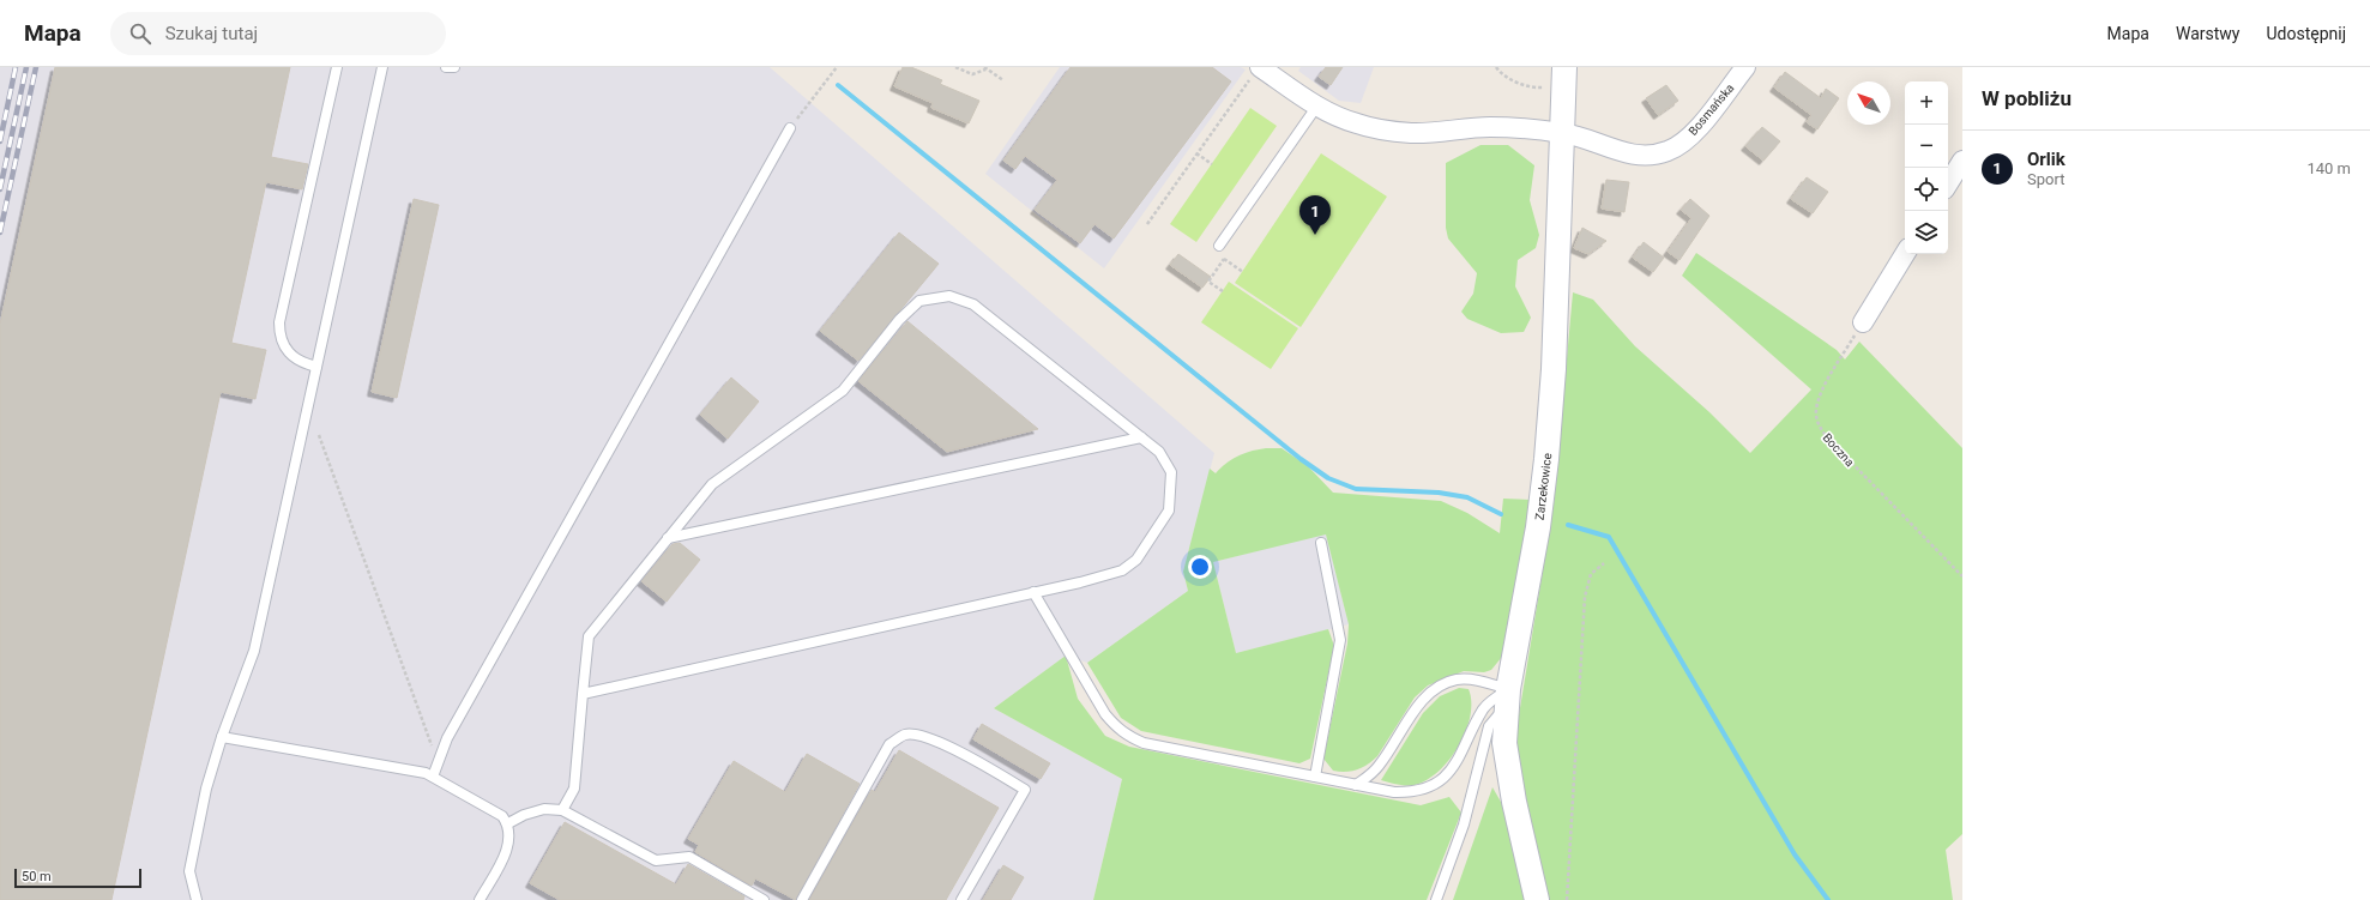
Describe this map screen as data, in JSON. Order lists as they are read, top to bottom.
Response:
{
  "streets": {
    "street": ["Bosmańska", "Zarzekowice"],
    "path": ["Boczna"]
  },
  "crossings": [
    ["Bosmańska", "Zarzekowice"]
  ],
  "scale_bar": "50 m",
  "north": "top left",
  "page": {
    "header": "Mapa",
    "search": "Szukaj tutaj",
    "nav": ["Mapa", "Warstwy", "Udostępnij"],
    "heading": "W pobliżu",
    "map_buttons": ["+", "−"],
    "list": [
      {
        "mark": "1",
        "name": "Orlik",
        "note": "Sport",
        "value": "140 m"
      }
    ],
    "pins": "1",
    "scale": "50 m"
  }
}
